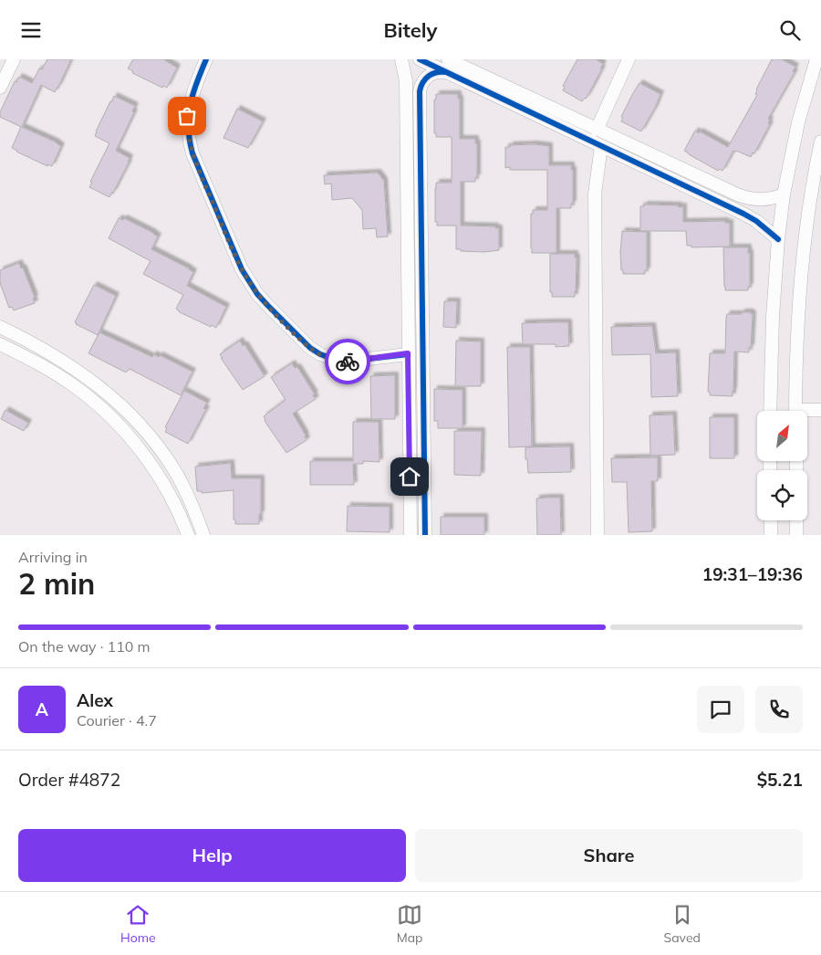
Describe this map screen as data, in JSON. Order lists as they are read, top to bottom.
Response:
{
  "north": "top right",
  "page": {
    "header": "Bitely",
    "heading": ["2 min", "Arriving in", "19:31–19:36"],
    "panel": [
      "Alex",
      "Courier · 4.7",
      "Order #4872",
      "$5.21"
    ],
    "bar": "On the way · 110 m",
    "round": "A",
    "buttons": ["Help", "Share"],
    "tabs": ["Home", "Map", "Saved"]
  }
}
